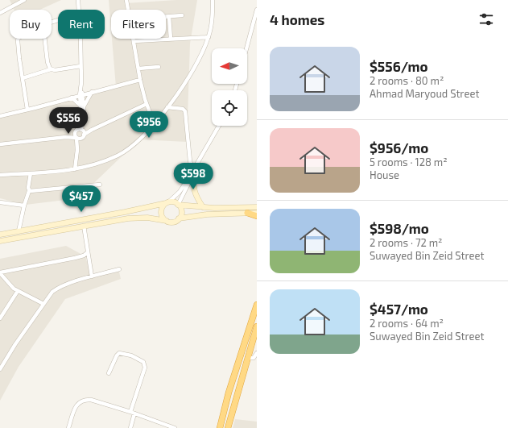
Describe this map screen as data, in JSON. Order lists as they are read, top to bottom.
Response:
{
  "north": "left",
  "page": {
    "heading": "4 homes",
    "chip": ["Buy", "Rent", "Filters"],
    "list": [
      {
        "name": "$556/mo",
        "note": "2 rooms · 80 m² · Ahmad Maryoud Street"
      },
      {
        "name": "$956/mo",
        "note": "5 rooms · 128 m² · House"
      },
      {
        "name": "$598/mo",
        "note": "2 rooms · 72 m² · Suwayed Bin Zeid Street"
      },
      {
        "name": "$457/mo",
        "note": "2 rooms · 64 m² · Suwayed Bin Zeid Street"
      }
    ],
    "price": [
      "$556",
      "$956",
      "$598",
      "$457"
    ]
  }
}
